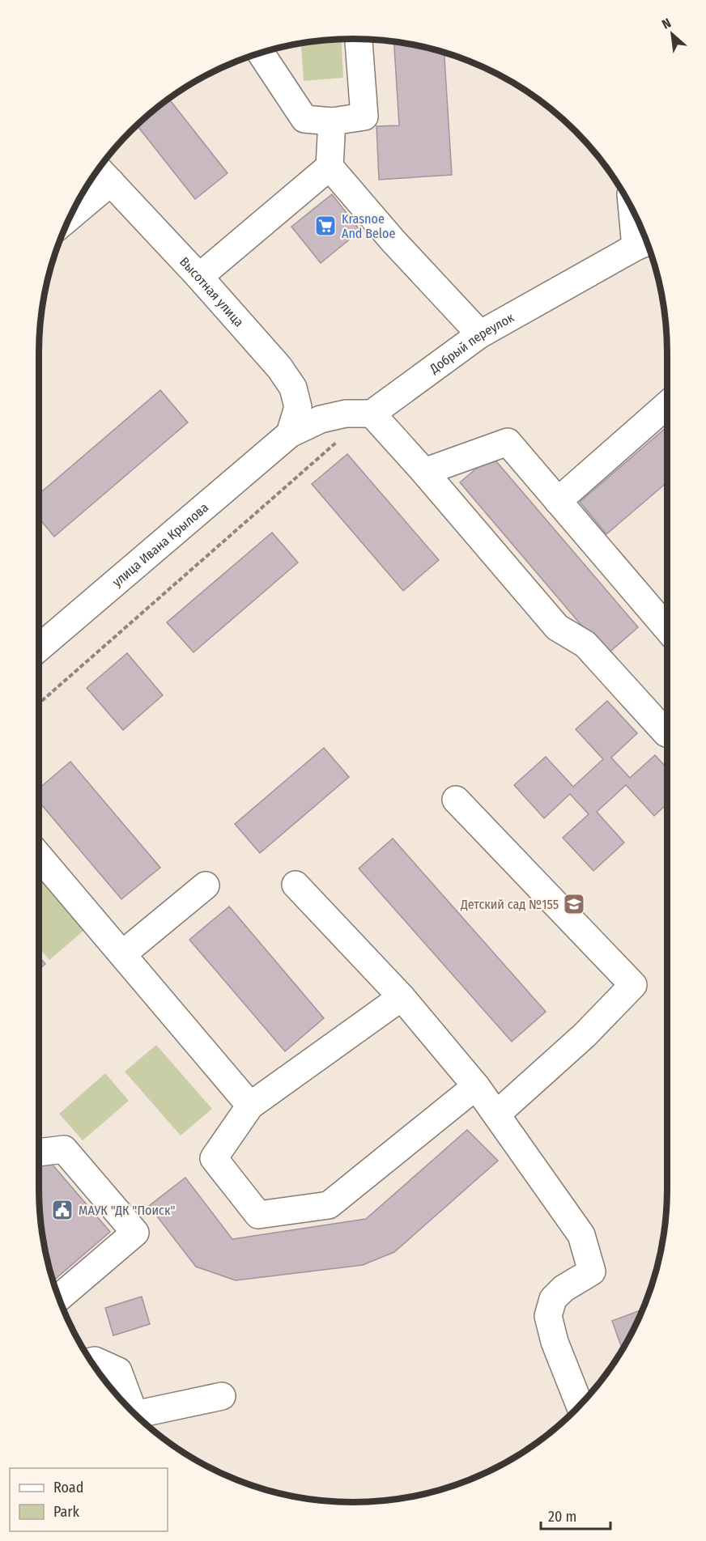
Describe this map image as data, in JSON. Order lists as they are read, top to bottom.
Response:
{
  "streets": {
    "street": ["Высотная улица", "Добрый переулок", "улица Ивана Крылова"]
  },
  "crossings": [
    ["Высотная улица", "улица Ивана Крылова"]
  ],
  "places": {
    "supermarket": ["Krasnoe And Beloe"],
    "school or university": ["Детский сад №155"],
    "public building": ["МАУК \"ДК \"Поиск\""]
  },
  "legend": ["Road", "Park"],
  "scale_bar": "20 m",
  "north": "top left"
}
